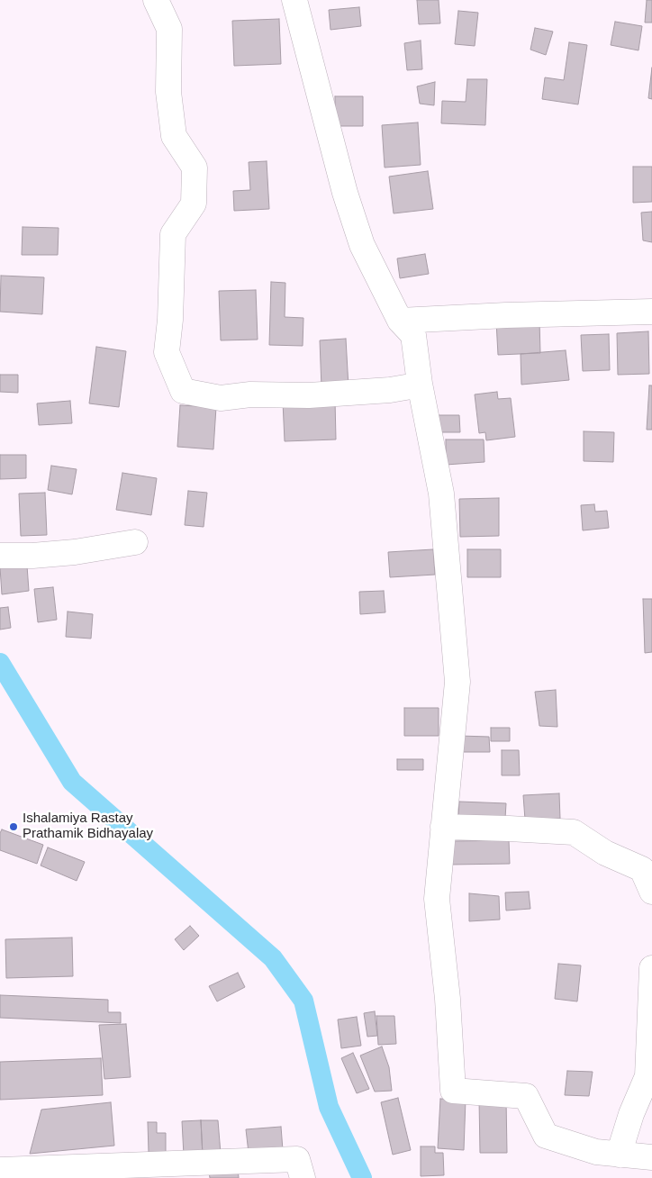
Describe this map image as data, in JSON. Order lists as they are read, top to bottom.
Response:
{
  "places": ["Ishalamiya Rastay Prathamik Bidhayalay"]
}
